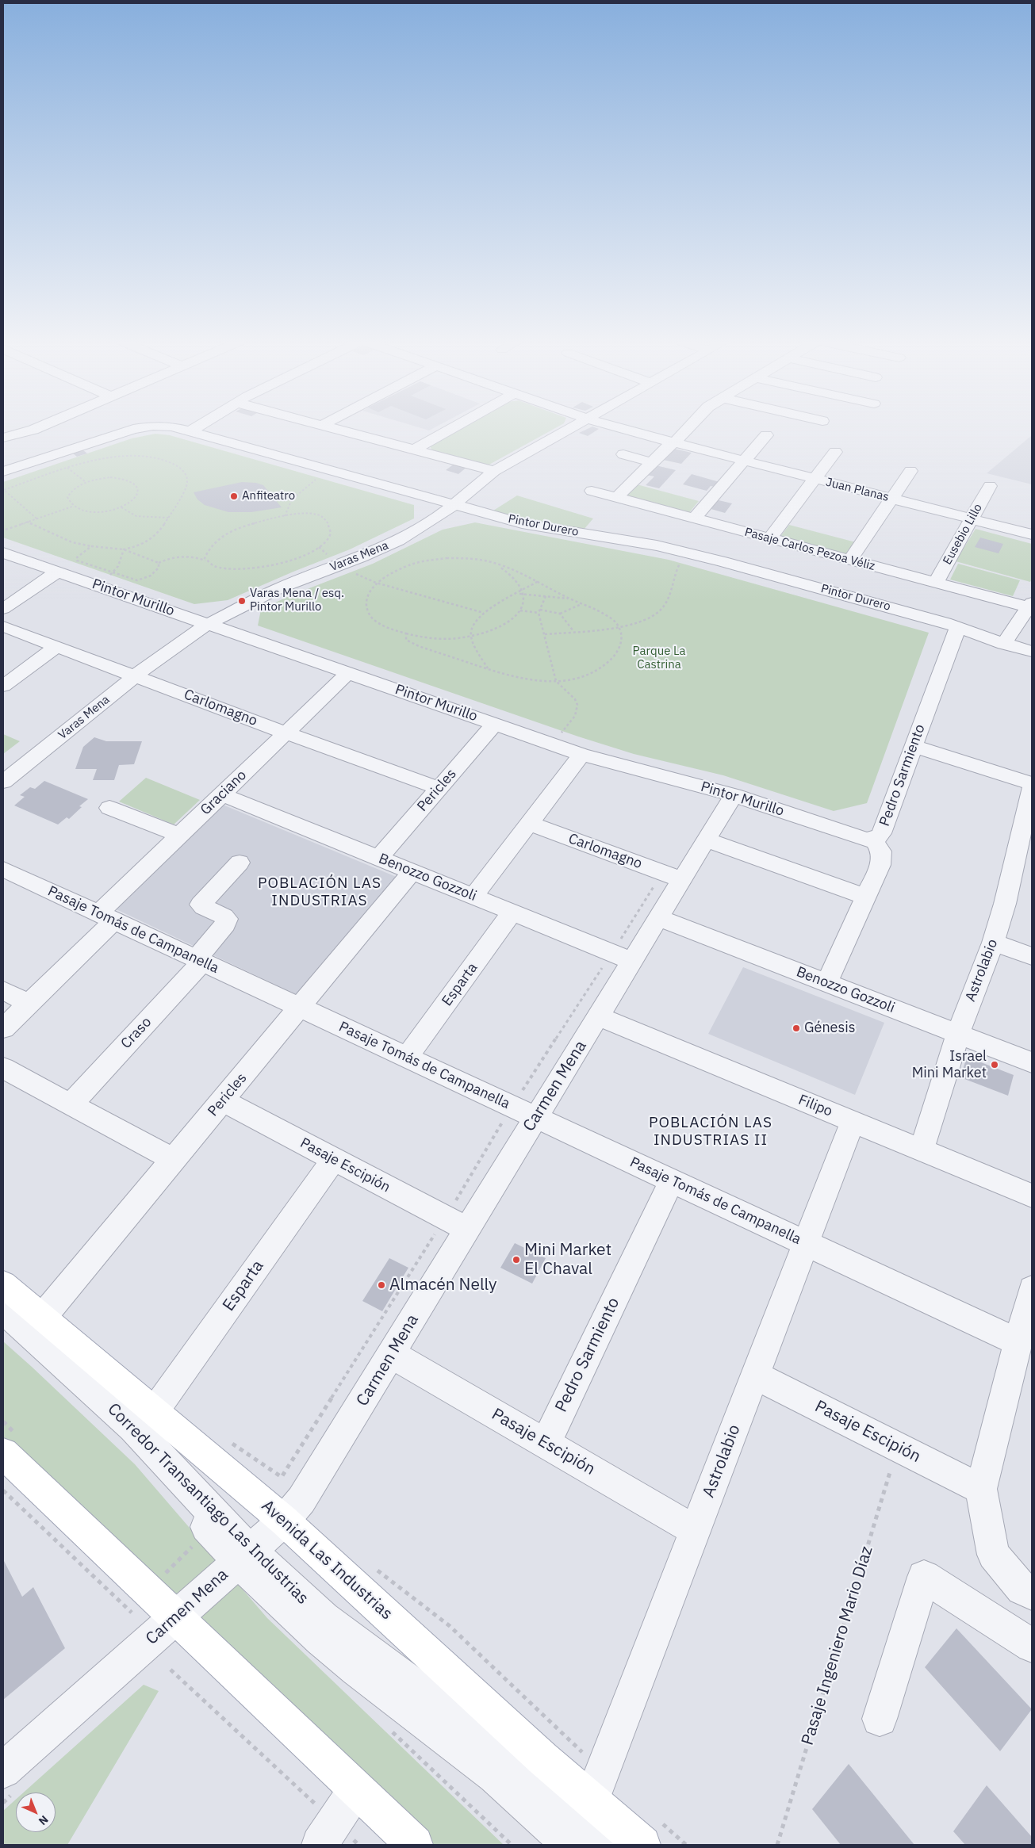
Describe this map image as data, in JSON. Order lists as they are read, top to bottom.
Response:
{
  "streets": {
    "main road": ["Avenida Las Industrias"],
    "street": [
      "Juan Planas",
      "Pintor Durero",
      "Eusebio Lillo",
      "Pasaje Carlos Pezoa Véliz",
      "Varas Mena",
      "Pintor Murillo",
      "Carlomagno",
      "Pedro Sarmiento",
      "Pericles",
      "Graciano",
      "Benozzo Gozzoli",
      "Pasaje Tomás de Campanella",
      "Astrolabio",
      "Esparta",
      "Craso",
      "Carmen Mena",
      "Filipo",
      "Pasaje Escipión",
      "Corredor Transantiago Las Industrias"
    ],
    "path": ["Pasaje Ingeniero Mario Díaz"]
  },
  "crossings": [
    ["Juan Planas", "Eusebio Lillo"],
    ["Pintor Durero", "Varas Mena"],
    ["Pintor Durero", "Pedro Sarmiento"],
    ["Eusebio Lillo", "Pasaje Carlos Pezoa Véliz"],
    ["Varas Mena", "Pintor Murillo"],
    ["Varas Mena", "Carlomagno"],
    ["Pintor Murillo", "Pedro Sarmiento"],
    ["Pintor Murillo", "Pericles"],
    ["Pintor Murillo", "Graciano"],
    ["Pintor Murillo", "Carmen Mena"],
    ["Carlomagno", "Pericles"],
    ["Carlomagno", "Graciano"],
    ["Carlomagno", "Carmen Mena"],
    ["Pedro Sarmiento", "Benozzo Gozzoli"],
    ["Pedro Sarmiento", "Pasaje Tomás de Campanella"],
    ["Pedro Sarmiento", "Pasaje Escipión"],
    ["Pericles", "Benozzo Gozzoli"],
    ["Pericles", "Pasaje Tomás de Campanella"],
    ["Pericles", "Pasaje Escipión"],
    ["Pericles", "Avenida Las Industrias"],
    ["Graciano", "Benozzo Gozzoli"],
    ["Graciano", "Pasaje Tomás de Campanella"],
    ["Benozzo Gozzoli", "Astrolabio"],
    ["Benozzo Gozzoli", "Esparta"],
    ["Benozzo Gozzoli", "Carmen Mena"],
    ["Pasaje Tomás de Campanella", "Astrolabio"],
    ["Pasaje Tomás de Campanella", "Esparta"],
    ["Pasaje Tomás de Campanella", "Craso"],
    ["Pasaje Tomás de Campanella", "Carmen Mena"],
    ["Astrolabio", "Filipo"],
    ["Astrolabio", "Pasaje Escipión"],
    ["Astrolabio", "Avenida Las Industrias"],
    ["Esparta", "Pasaje Escipión"],
    ["Esparta", "Avenida Las Industrias"],
    ["Carmen Mena", "Filipo"],
    ["Carmen Mena", "Pasaje Escipión"],
    ["Carmen Mena", "Corredor Transantiago Las Industrias"],
    ["Carmen Mena", "Avenida Las Industrias"],
    ["Pasaje Escipión", "Pasaje Ingeniero Mario Díaz"]
  ],
  "districts": ["POBLACIÓN LAS INDUSTRIAS", "POBLACIÓN LAS INDUSTRIAS II"],
  "parks": ["Parque La Castrina"],
  "places": [
    "Anfiteatro",
    "Varas Mena / esq. Pintor Murillo",
    "Génesis",
    "Israel Mini Market",
    "Mini Market El Chaval",
    "Almacén Nelly"
  ],
  "north": "bottom right"
}
